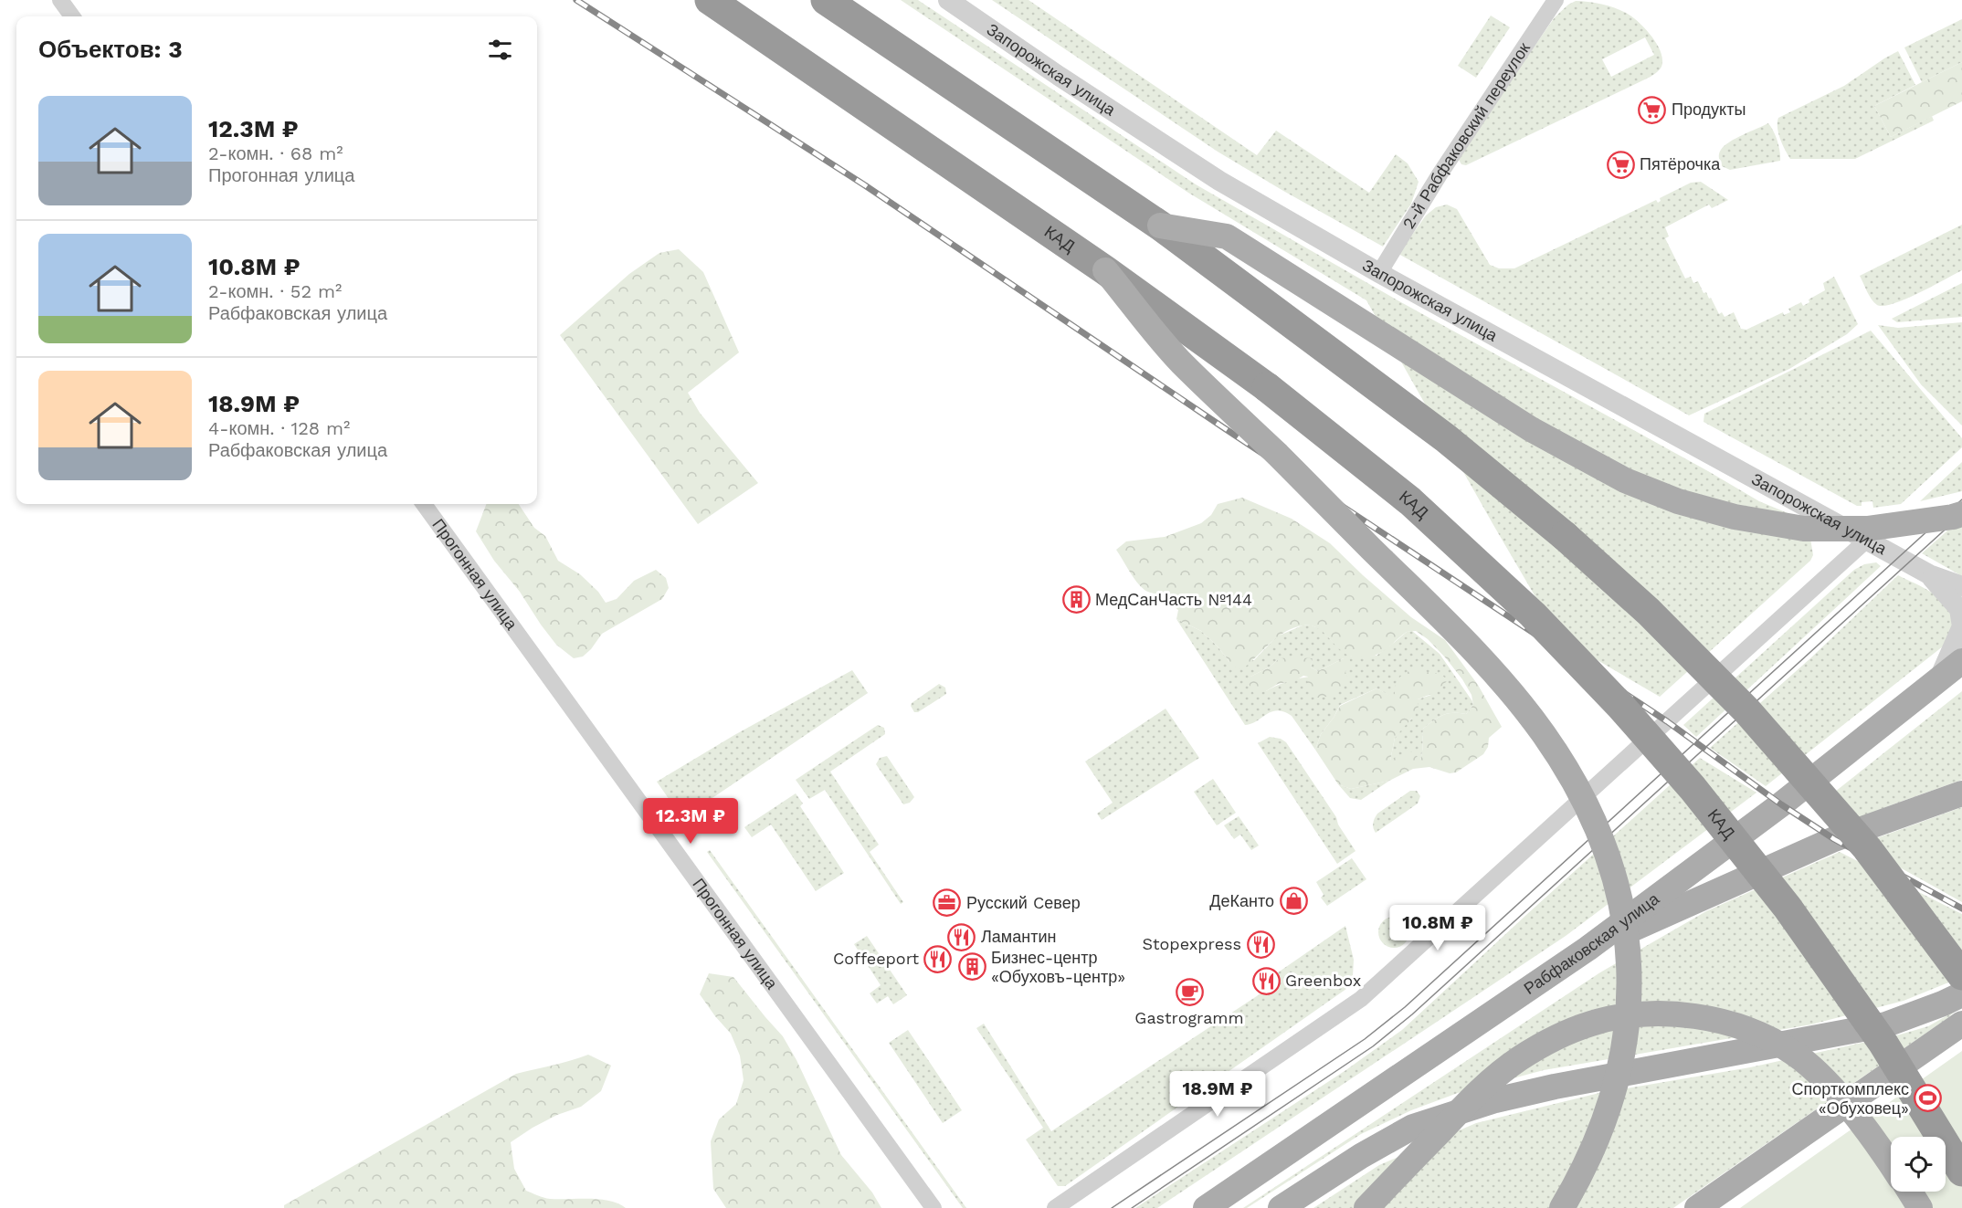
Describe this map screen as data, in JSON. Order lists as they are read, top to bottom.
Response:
{
  "streets": {
    "highway": ["КАД"],
    "main road": ["Рабфаковская улица"],
    "street": ["Запорожская улица", "2-й Рабфаковский переулок", "Прогонная улица"]
  },
  "crossings": [
    ["Запорожская улица", "2-й Рабфаковский переулок"]
  ],
  "places": {
    "supermarket": ["Продукты", "Пятёрочка"],
    "building": ["МедСанЧасть №144", "Бизнес-центр «Обуховъ-центр»"],
    "shop": ["ДеКанто"],
    "office": ["Русский Cевер"],
    "restaurant": [
      "Ламантин",
      "Stopexpress",
      "Coffeeport",
      "Greenbox"
    ],
    "cafe": ["Gastrogramm"],
    "sports": ["Спорткомплекс «Обуховец»"]
  },
  "page": {
    "heading": "Объектов: 3",
    "list": [
      {
        "name": "12.3M ₽",
        "note": "2-комн. · 68 m² · Прогонная улица"
      },
      {
        "name": "10.8M ₽",
        "note": "2-комн. · 52 m² · Рабфаковская улица"
      },
      {
        "name": "18.9M ₽",
        "note": "4-комн. · 128 m² · Рабфаковская улица"
      }
    ],
    "price": ["12.3M ₽", "10.8M ₽", "18.9M ₽"]
  }
}
